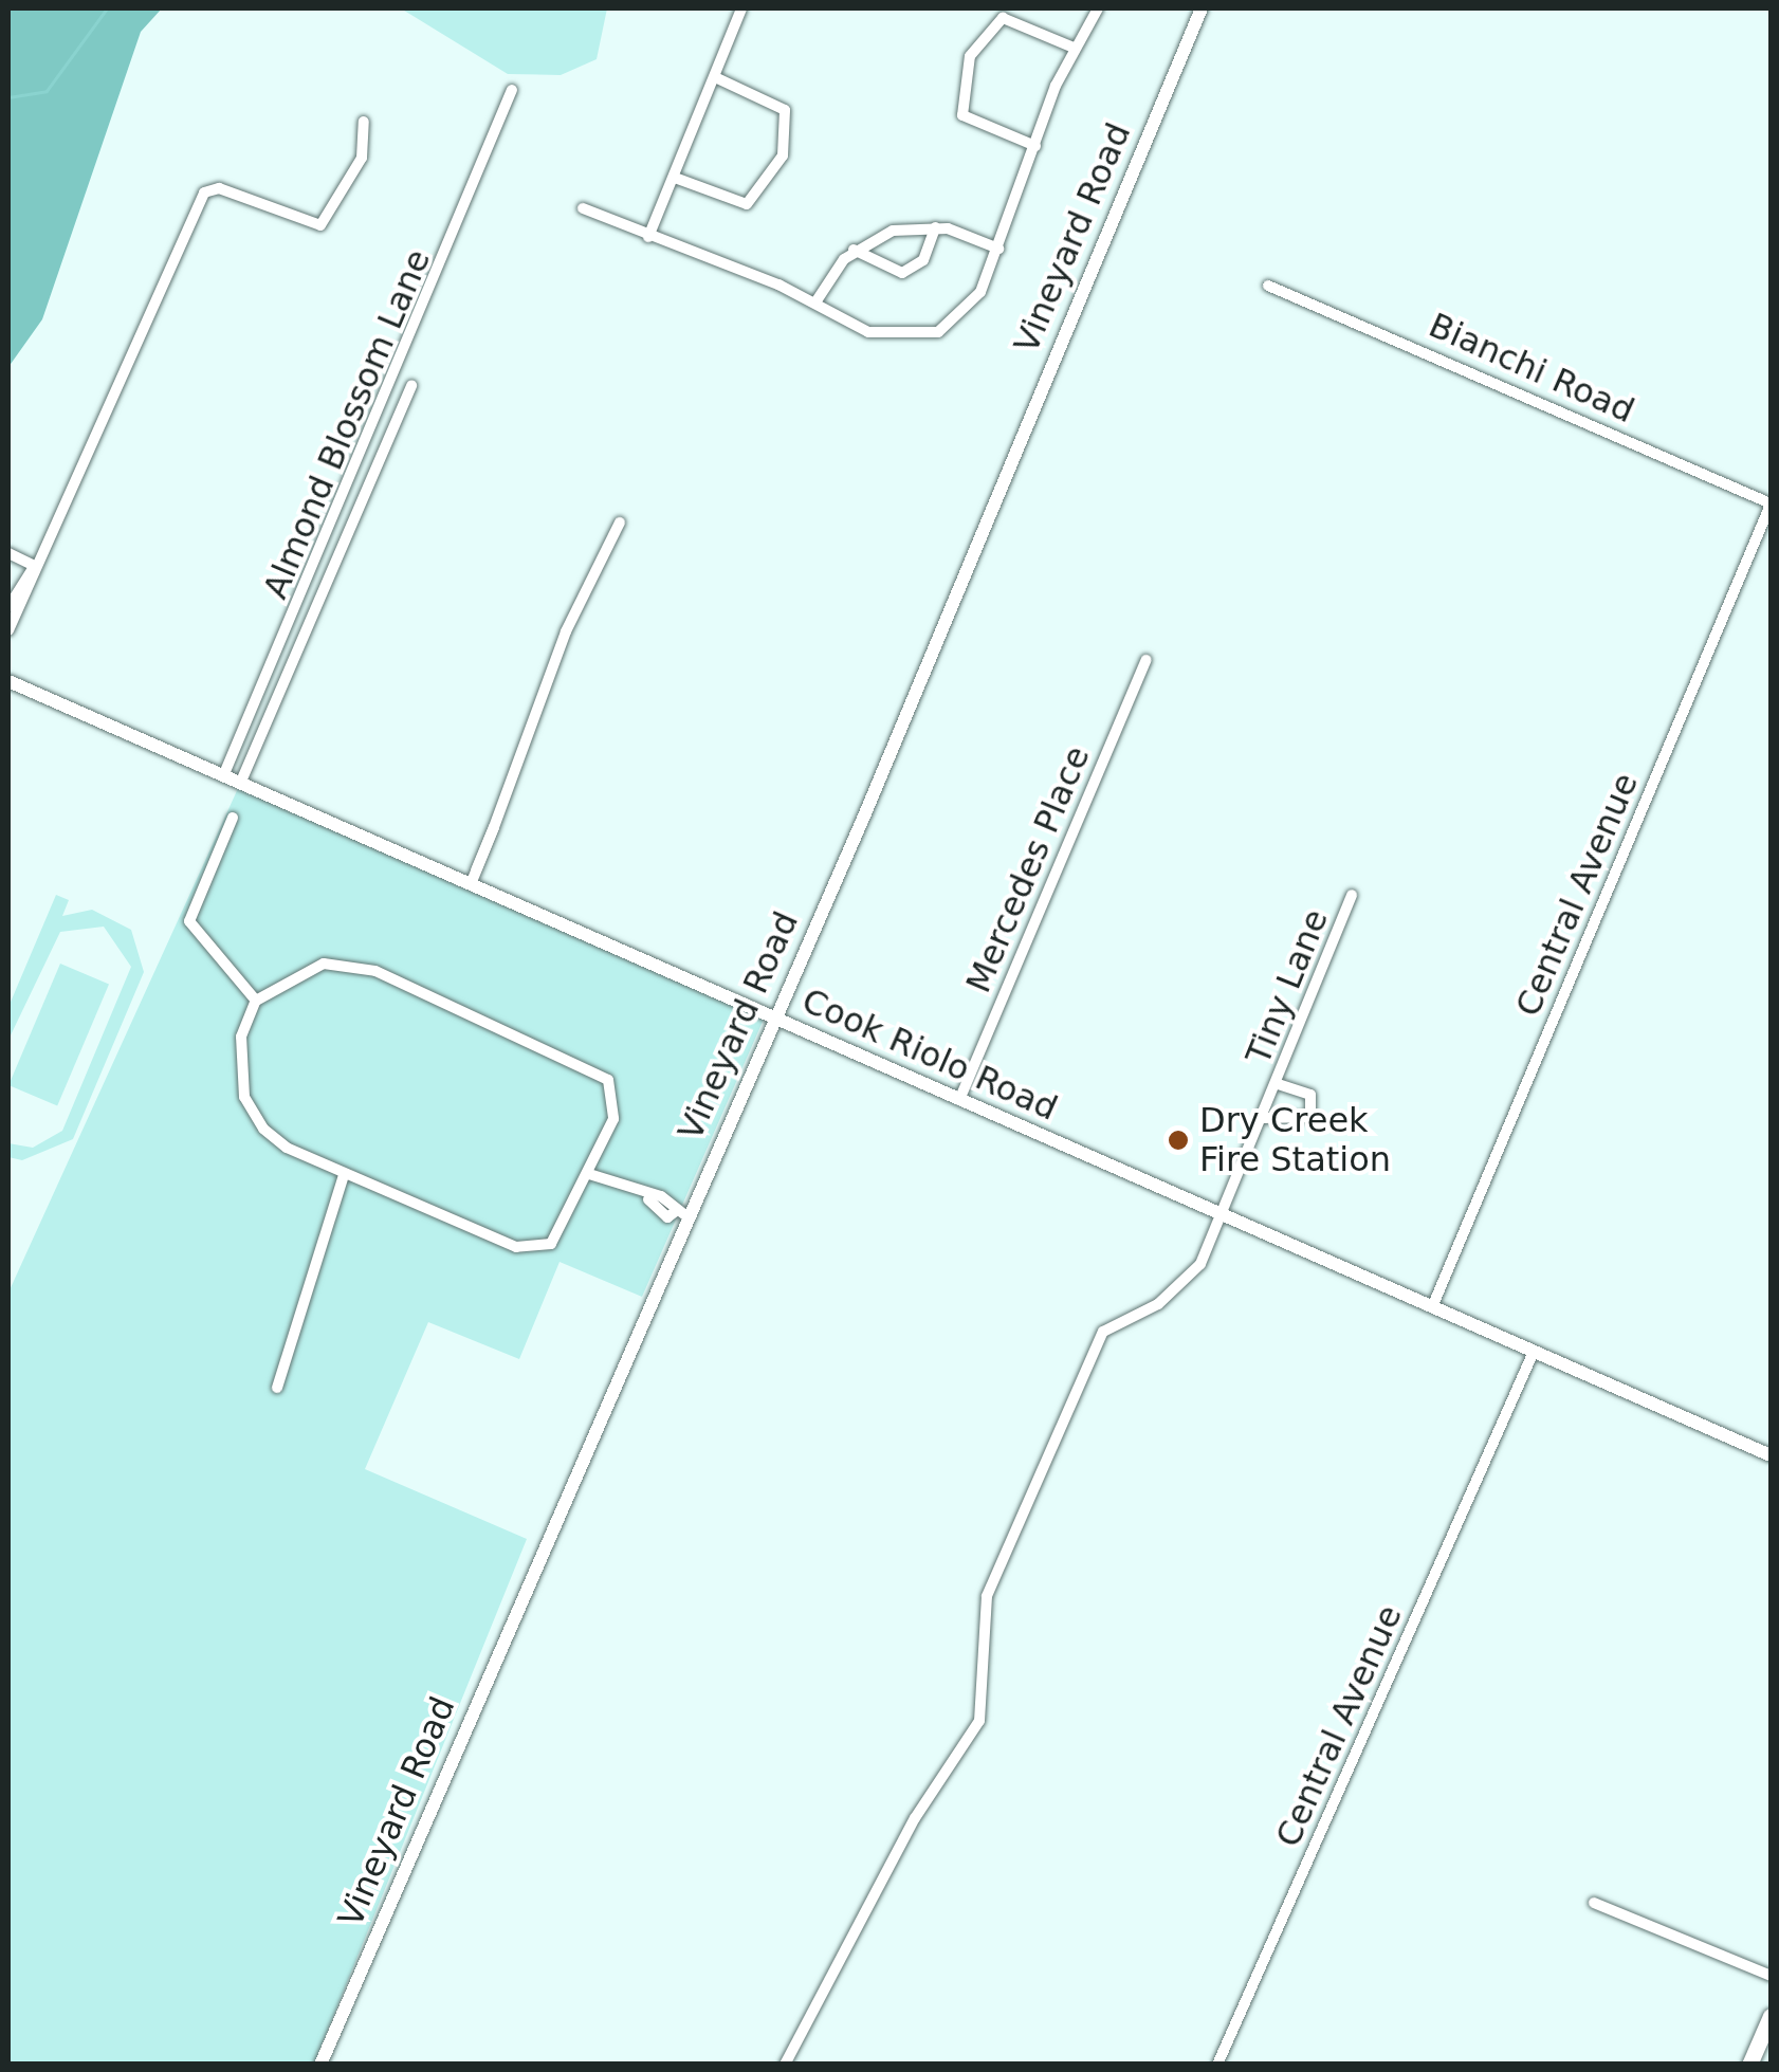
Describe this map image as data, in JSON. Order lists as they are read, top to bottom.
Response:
{
  "streets": {
    "street": [
      "Vineyard Road",
      "Bianchi Road",
      "Almond Blossom Lane",
      "Mercedes Place",
      "Central Avenue",
      "Tiny Lane",
      "Cook Riolo Road"
    ]
  },
  "crossings": [
    ["Vineyard Road", "Cook Riolo Road"],
    ["Bianchi Road", "Central Avenue"],
    ["Almond Blossom Lane", "Cook Riolo Road"],
    ["Mercedes Place", "Cook Riolo Road"],
    ["Central Avenue", "Cook Riolo Road"],
    ["Tiny Lane", "Cook Riolo Road"]
  ],
  "places": ["Dry Creek Fire Station"]
}
